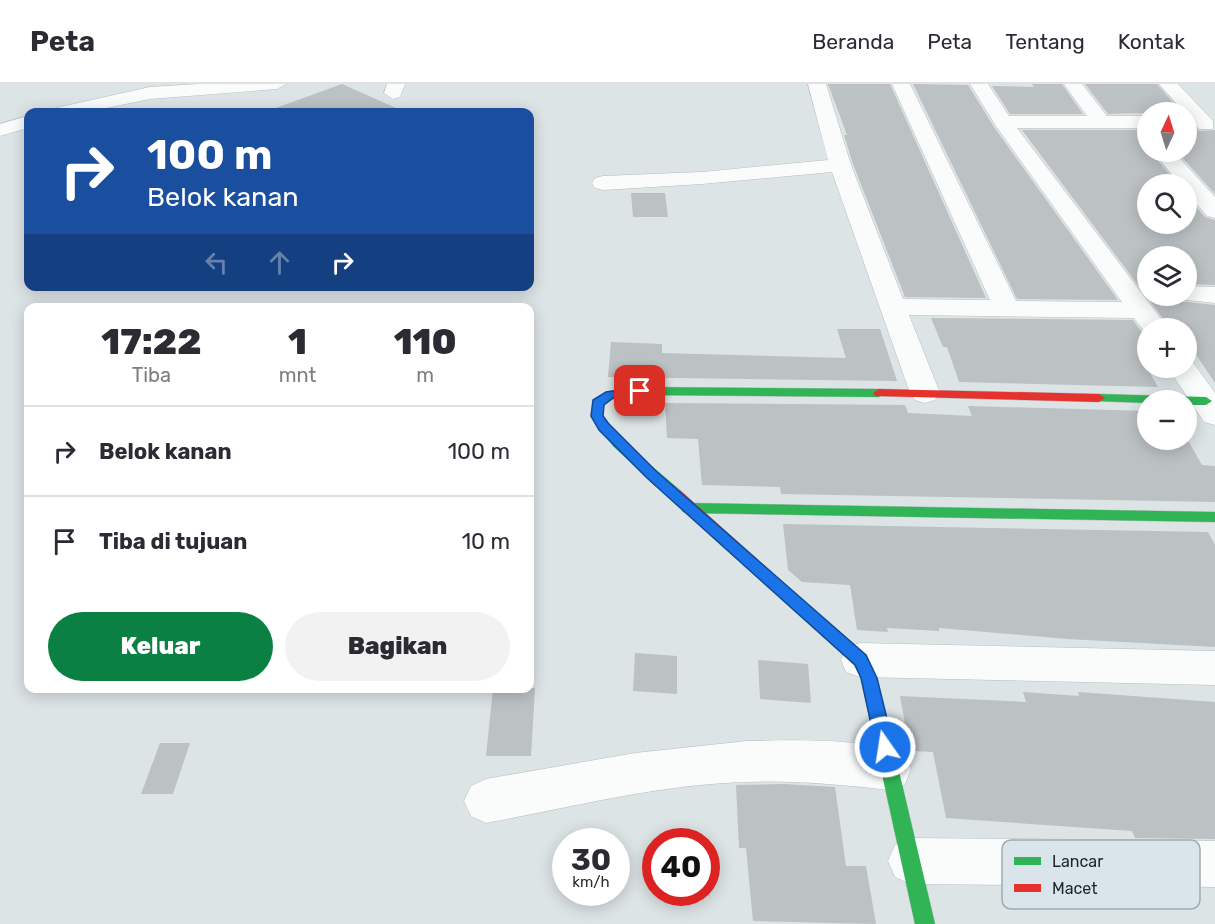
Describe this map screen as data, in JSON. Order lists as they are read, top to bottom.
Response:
{
  "legend": ["Lancar", "Macet"],
  "north": "top",
  "page": {
    "header": "Peta",
    "nav": [
      "Beranda",
      "Peta",
      "Tentang",
      "Kontak"
    ],
    "map_buttons": ["+", "−"],
    "turn": ["100 m", "Belok kanan"],
    "eta": [
      "17:22",
      "Tiba",
      "1",
      "mnt",
      "110",
      "m"
    ],
    "list": [
      {
        "name": "Belok kanan",
        "value": "100 m"
      },
      {
        "name": "Tiba di tujuan",
        "value": "10 m"
      }
    ],
    "buttons": ["Keluar", "Bagikan"],
    "speed": "30 km/h",
    "limit": "40"
  }
}
